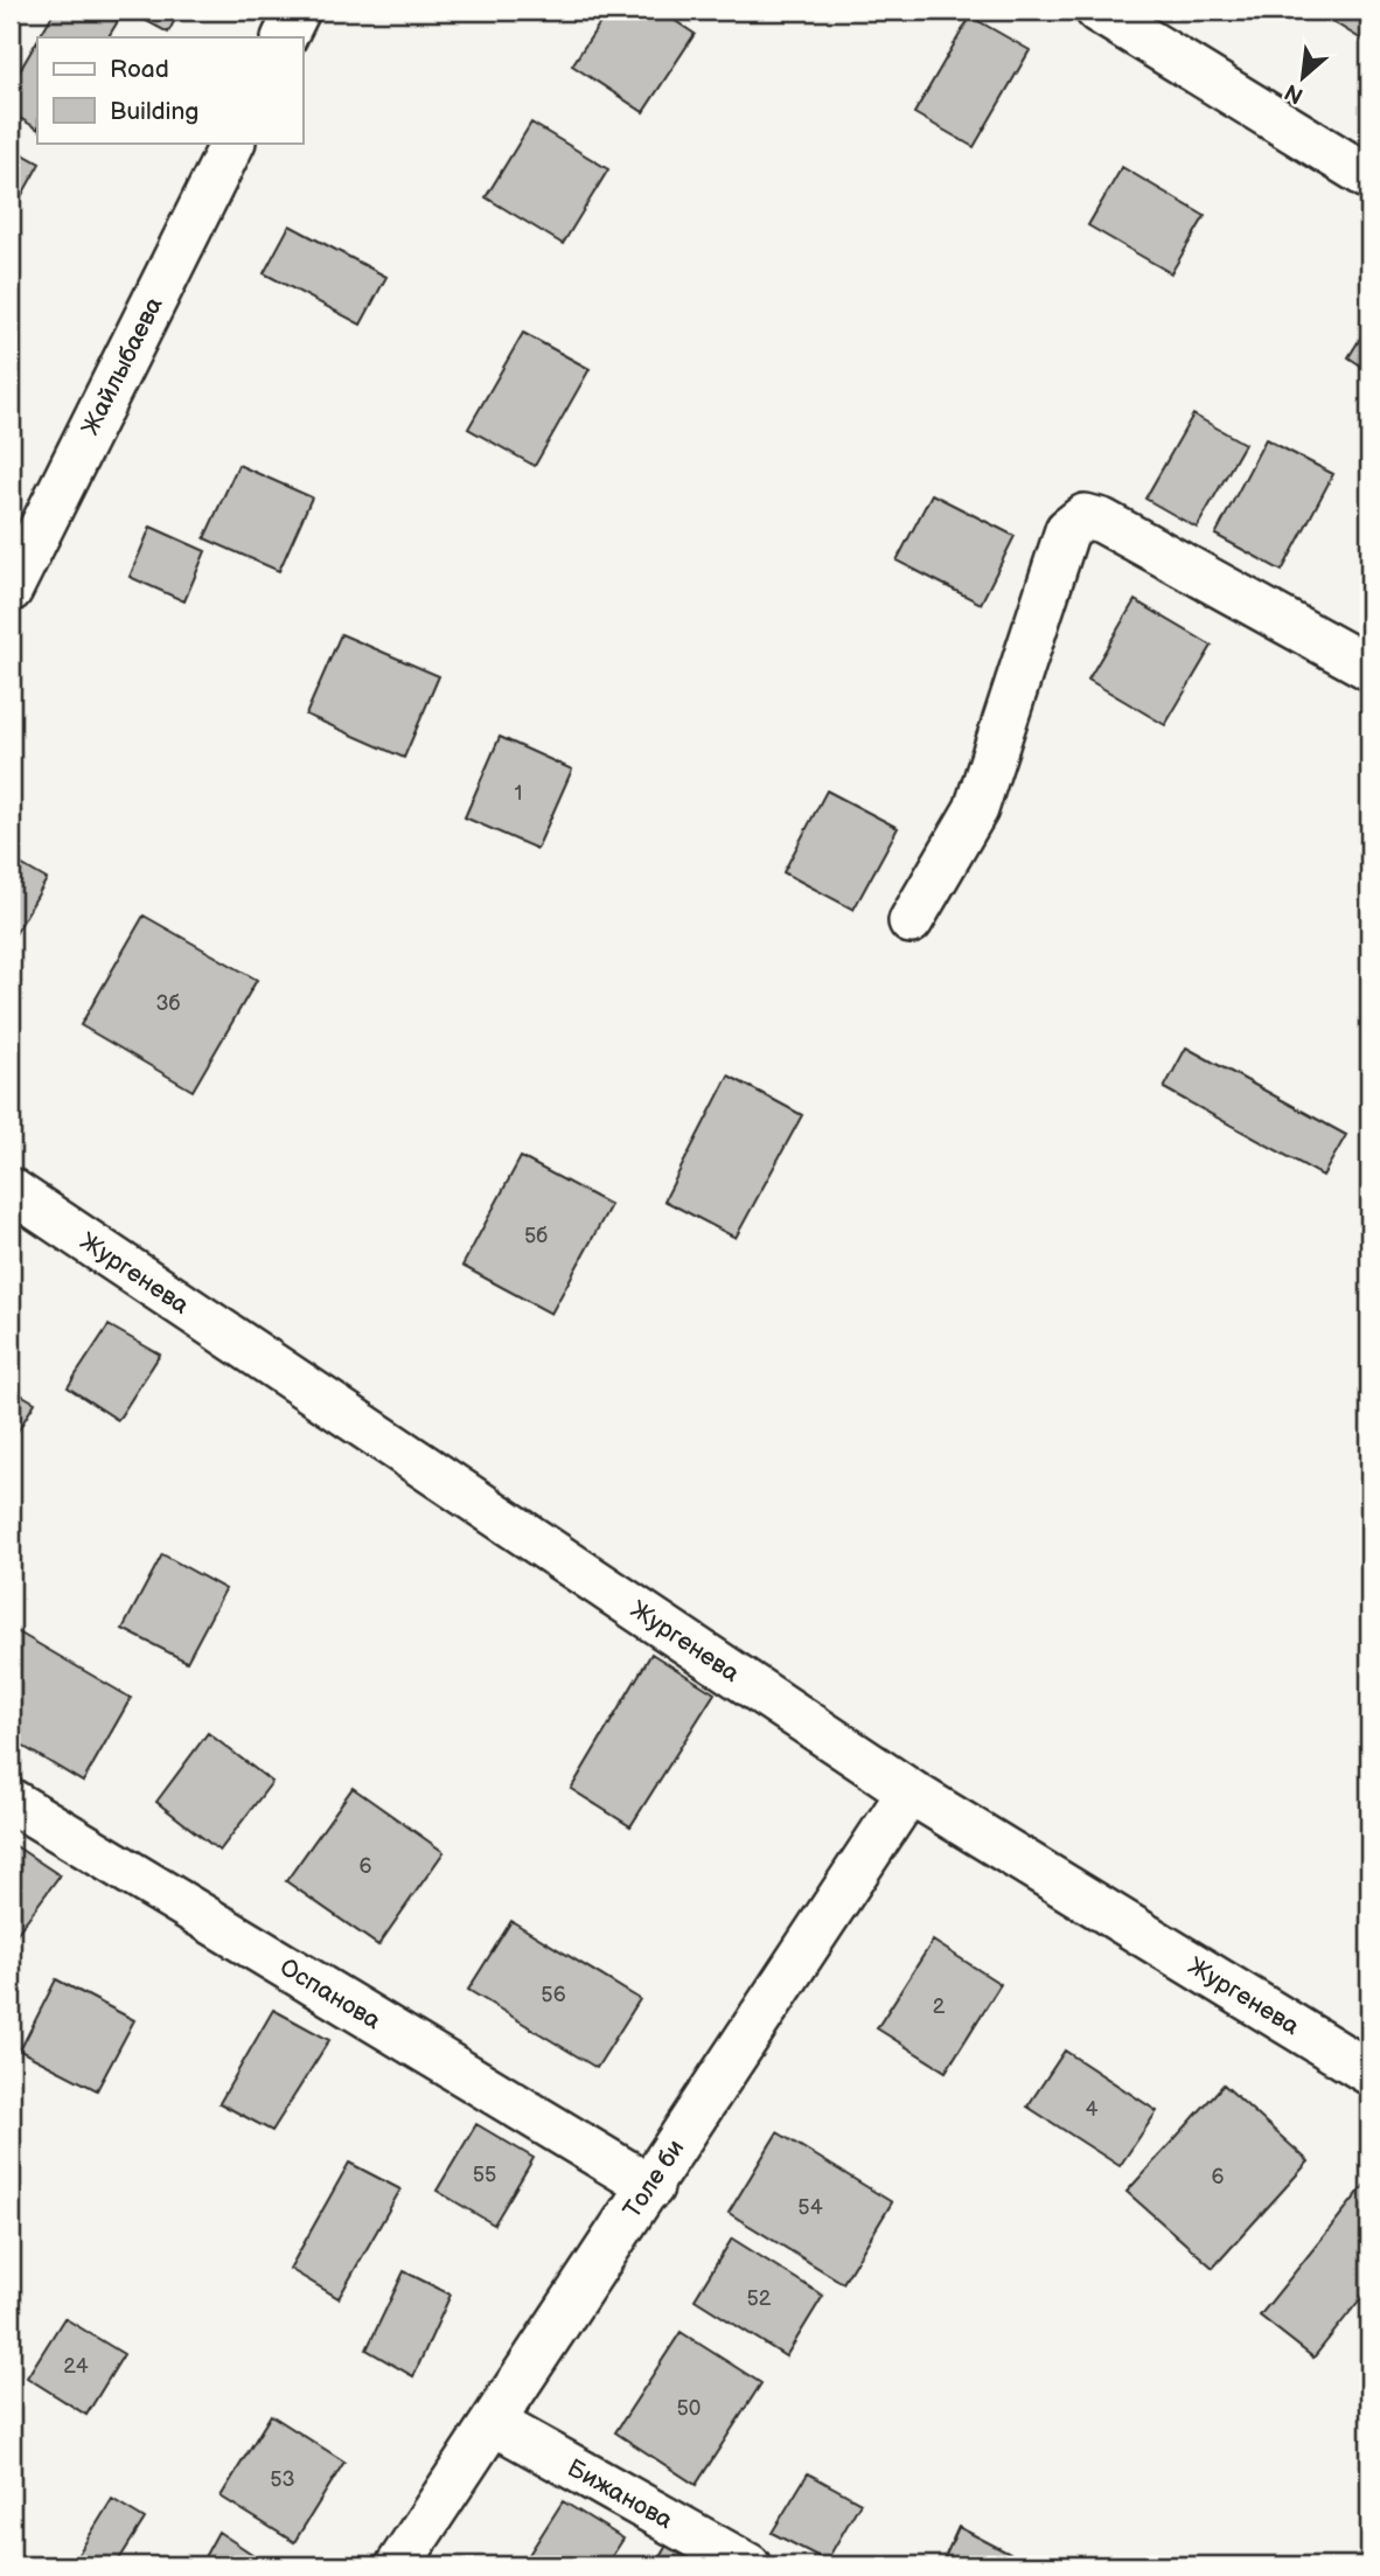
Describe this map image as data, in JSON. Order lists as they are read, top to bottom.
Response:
{
  "streets": {
    "street": [
      "Жайлыбаева",
      "Жургенева",
      "Оспанова",
      "Толе би",
      "Бижанова"
    ]
  },
  "crossings": [
    ["Жургенева", "Толе би"],
    ["Оспанова", "Толе би"],
    ["Толе би", "Бижанова"]
  ],
  "house_numbers": [
    "1",
    "3б",
    "5б",
    "6",
    "56",
    "2",
    "4",
    "55",
    "6",
    "54",
    "52",
    "24",
    "50",
    "53"
  ],
  "legend": ["Road", "Building"],
  "north": "bottom left"
}
